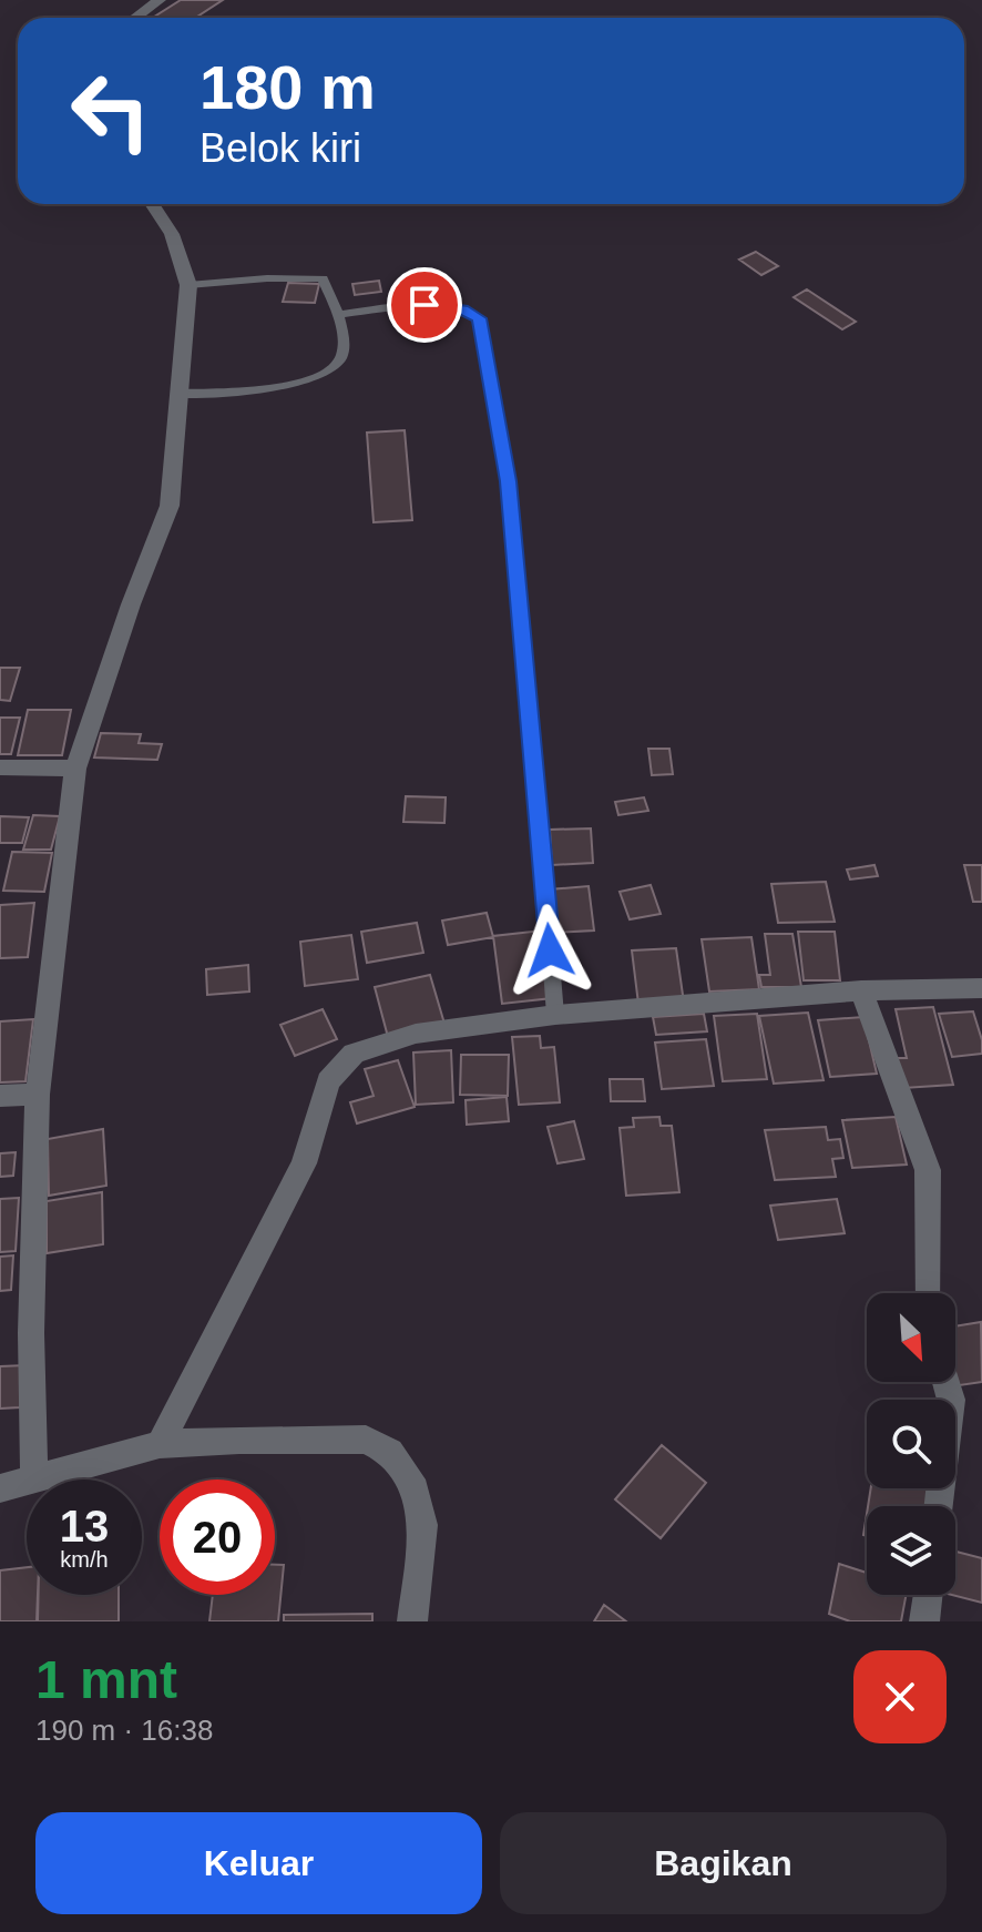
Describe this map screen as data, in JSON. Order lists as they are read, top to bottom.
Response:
{
  "north": "bottom right",
  "page": {
    "turn": ["180 m", "Belok kiri"],
    "speed": "13 km/h",
    "limit": "20",
    "heading": ["1 mnt", "190 m · 16:38"],
    "buttons": ["Keluar", "Bagikan"]
  }
}
